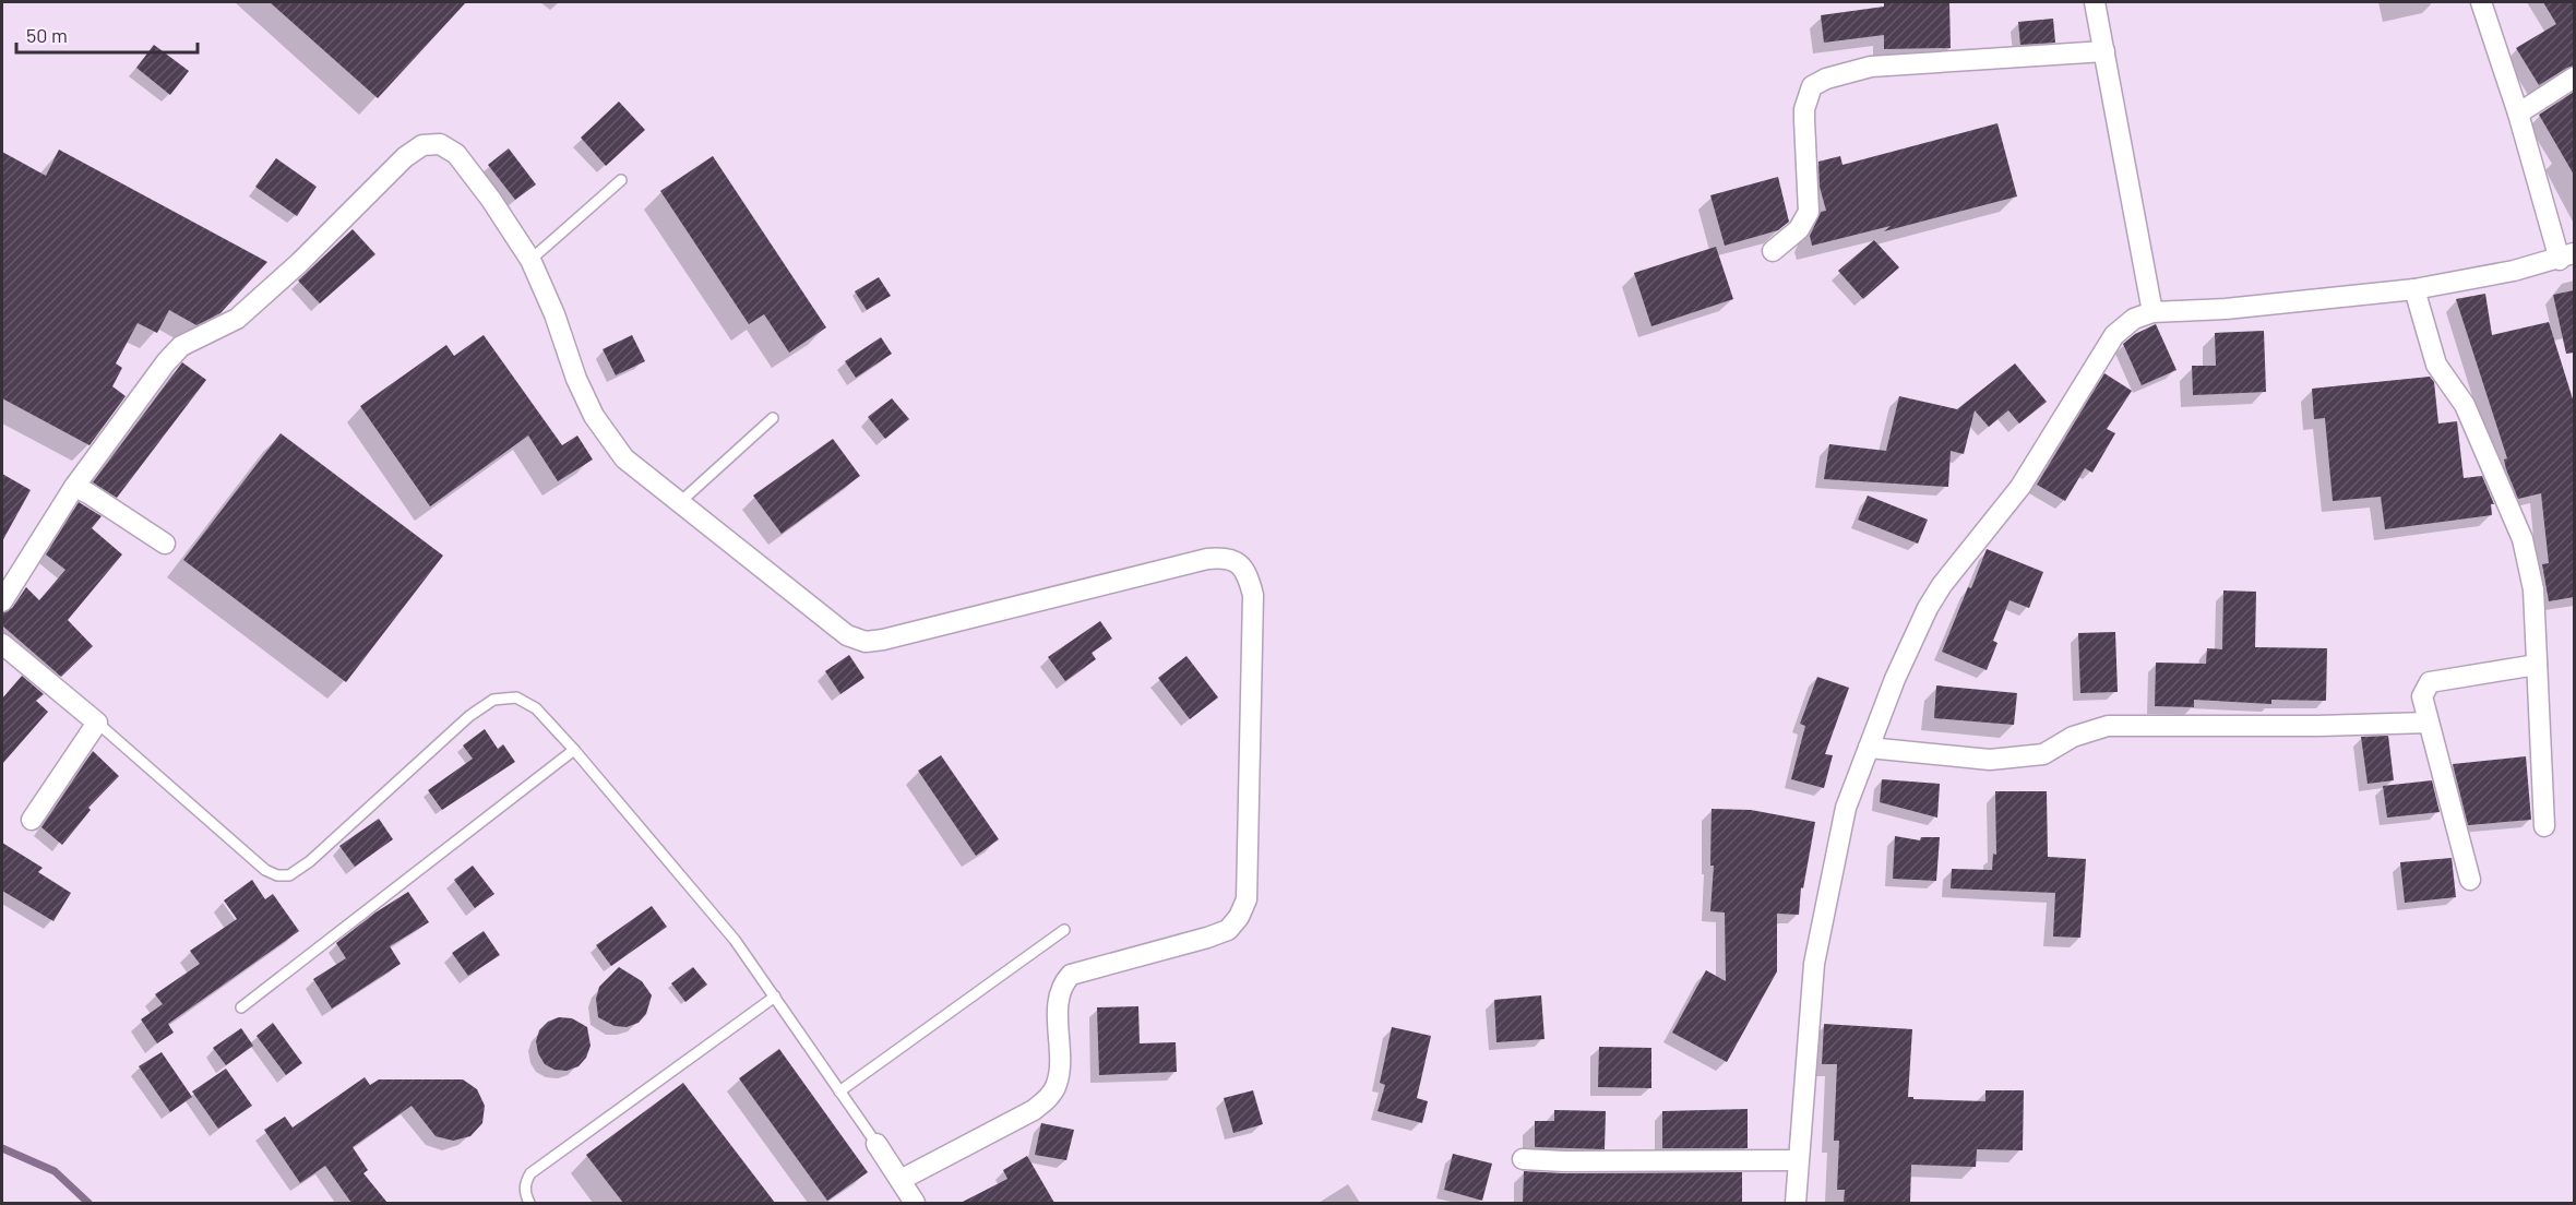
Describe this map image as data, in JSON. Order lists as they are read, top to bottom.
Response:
{
  "scale_bar": "50 m"
}
